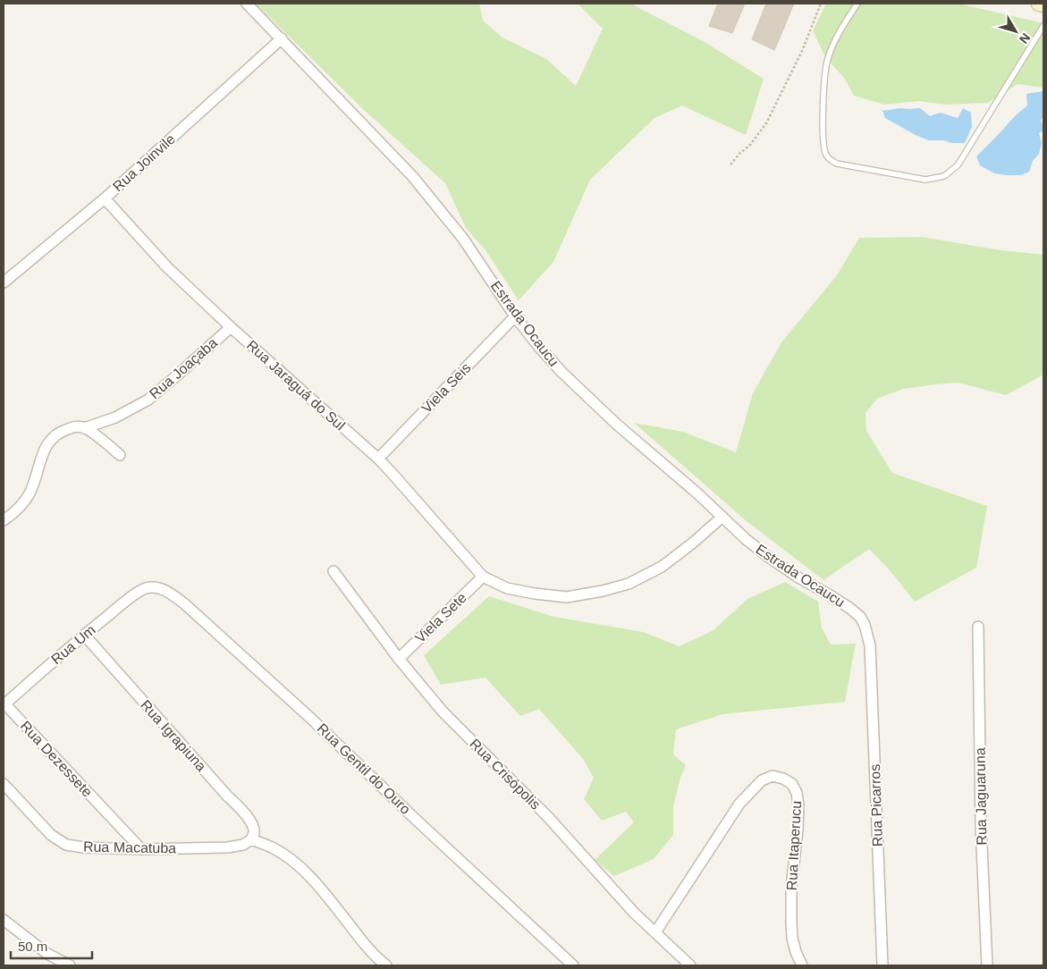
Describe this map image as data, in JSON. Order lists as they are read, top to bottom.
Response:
{
  "streets": {
    "street": [
      "Rua Joinvile",
      "Estrada Ocaucu",
      "Rua Joaçaba",
      "Rua Jaraguá do Sul",
      "Viela Seis",
      "Viela Sete",
      "Rua Um",
      "Rua Igrapiuna",
      "Rua Dezessete",
      "Rua Gentil do Ouro",
      "Rua Crisópolis",
      "Rua Jaguaruna",
      "Rua Picarros",
      "Rua Itaperucu",
      "Rua Macatuba"
    ]
  },
  "crossings": [
    ["Rua Joinvile", "Estrada Ocaucu"],
    ["Rua Joinvile", "Rua Jaraguá do Sul"],
    ["Estrada Ocaucu", "Viela Seis"],
    ["Estrada Ocaucu", "Rua Picarros"],
    ["Rua Joaçaba", "Rua Jaraguá do Sul"],
    ["Rua Jaraguá do Sul", "Viela Seis"],
    ["Rua Jaraguá do Sul", "Viela Sete"],
    ["Viela Sete", "Rua Crisópolis"],
    ["Rua Um", "Rua Igrapiuna"],
    ["Rua Um", "Rua Dezessete"],
    ["Rua Um", "Rua Gentil do Ouro"],
    ["Rua Igrapiuna", "Rua Macatuba"],
    ["Rua Dezessete", "Rua Macatuba"],
    ["Rua Crisópolis", "Rua Itaperucu"]
  ],
  "scale_bar": "50 m",
  "north": "bottom right"
}
